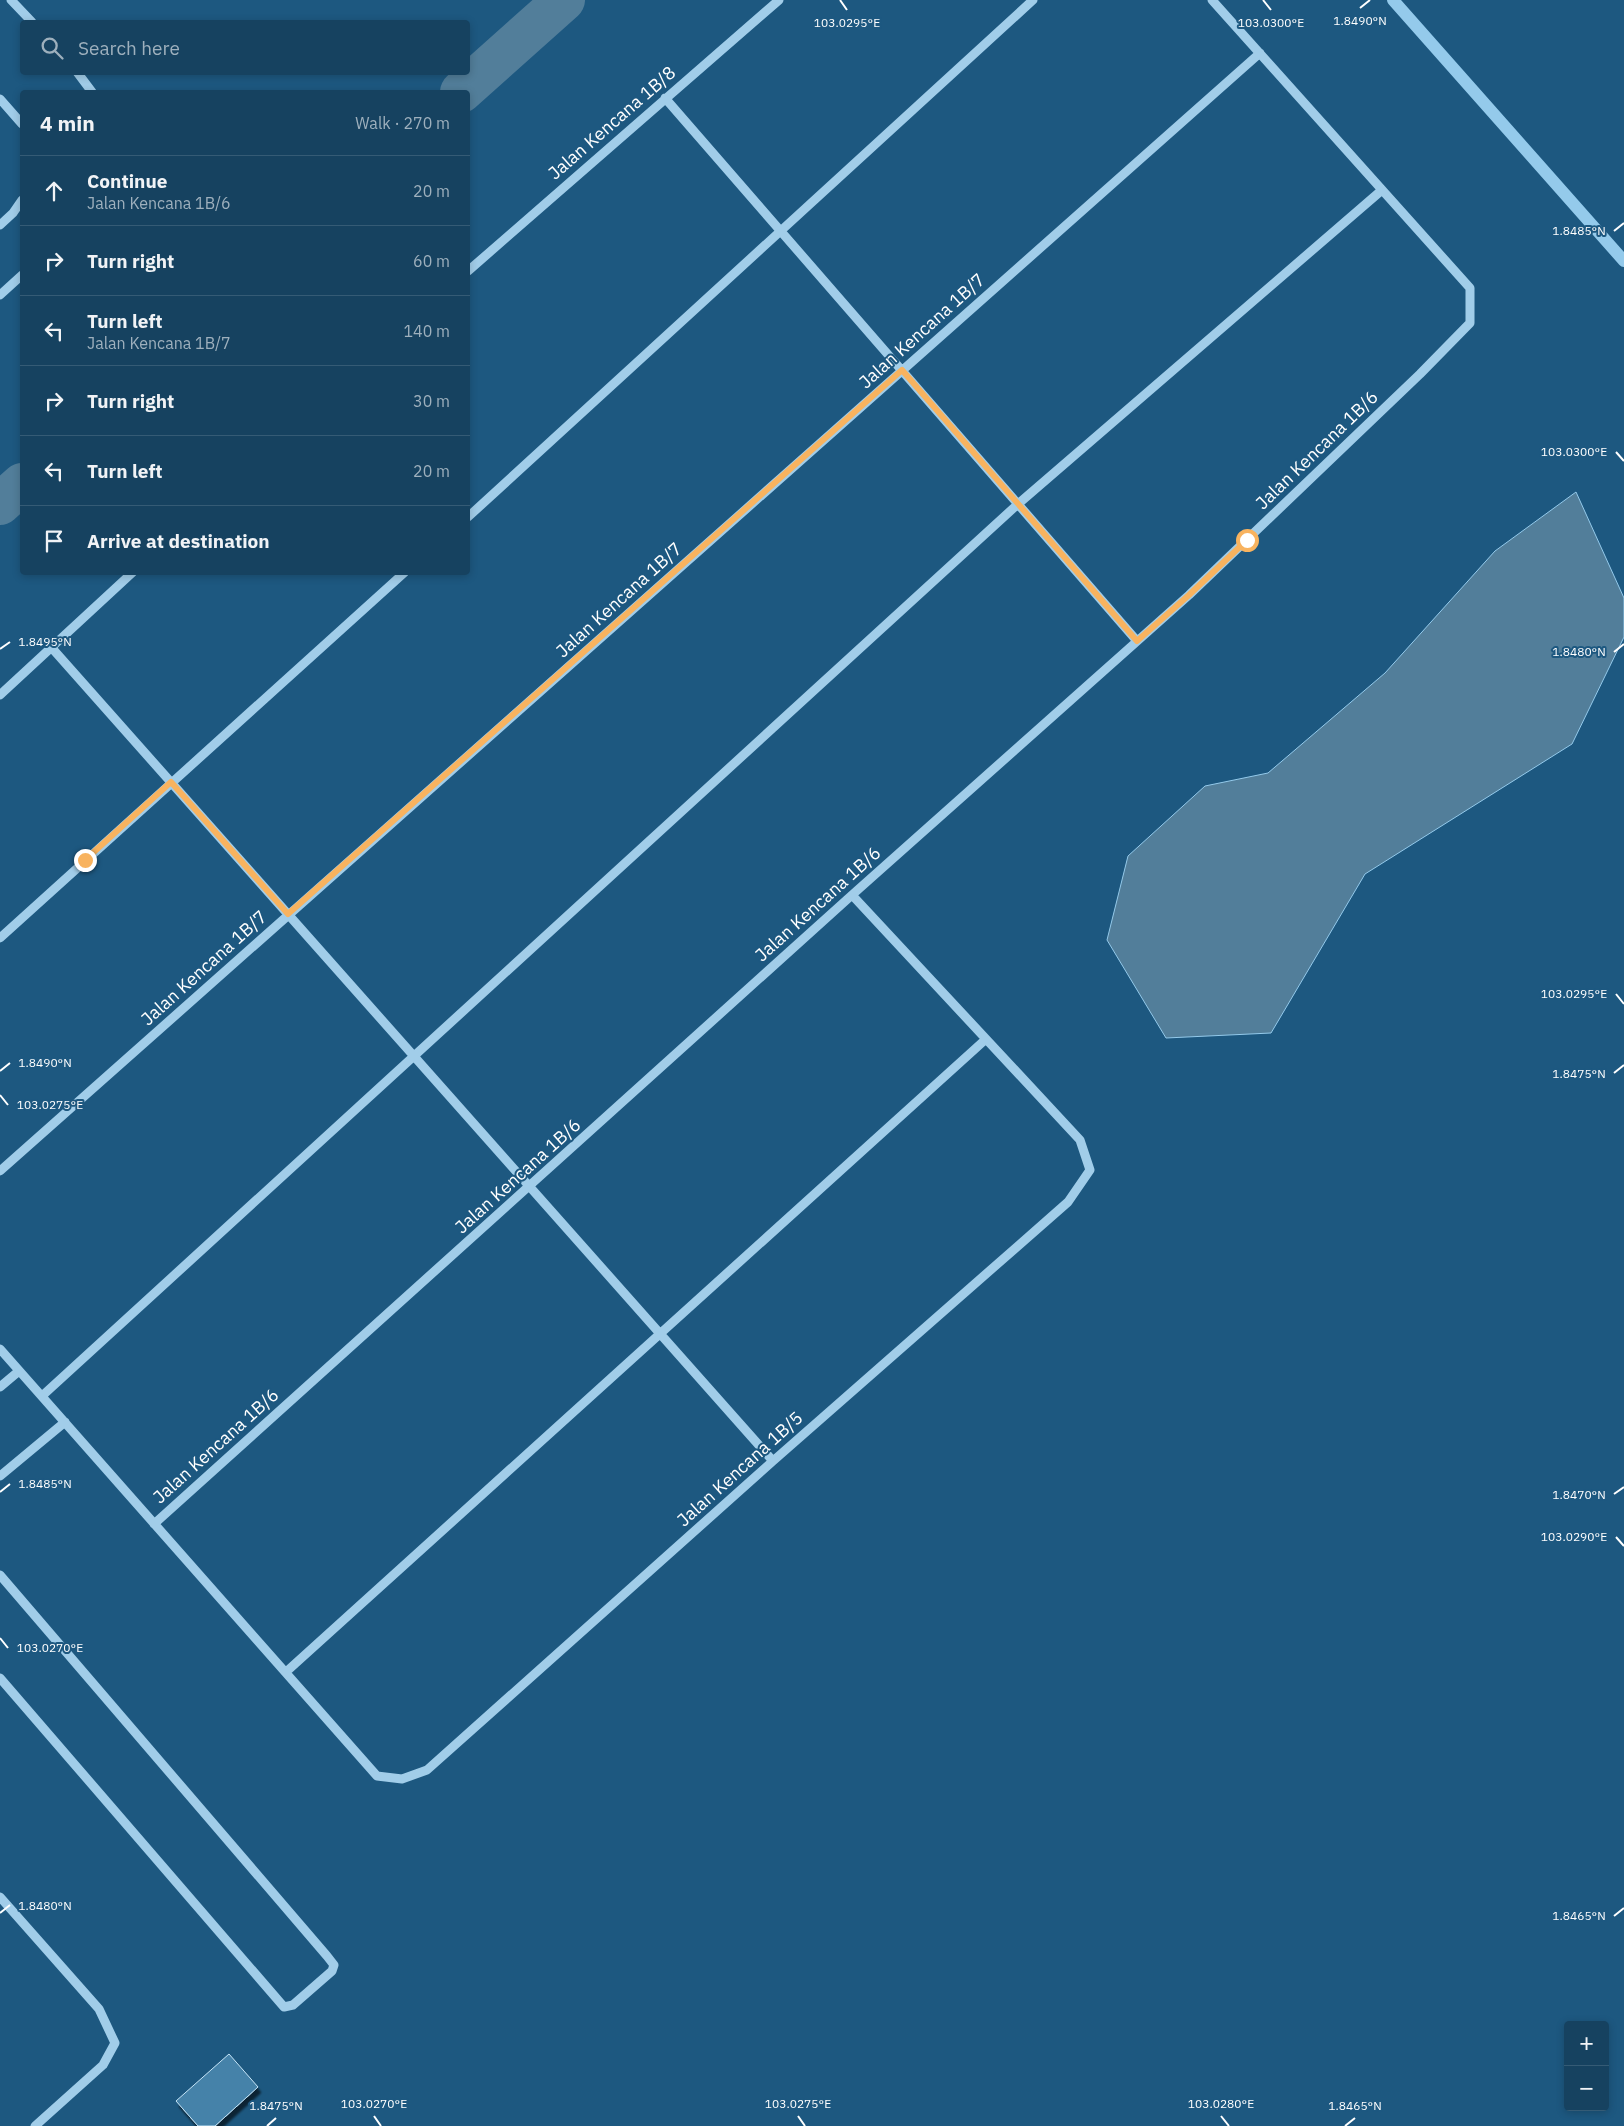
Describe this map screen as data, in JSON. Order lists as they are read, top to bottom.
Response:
{
  "streets": {
    "street": [
      "Jalan Kencana 1B/8",
      "Jalan Kencana 1B/7",
      "Jalan Kencana 1B/6",
      "Jalan Kencana 1B/5"
    ]
  },
  "page": {
    "search": "Search here",
    "heading": ["4 min", "Walk · 270 m"],
    "list": [
      ["Continue", "Jalan Kencana 1B/6", "20 m"],
      ["Turn right", "60 m"],
      ["Turn left", "Jalan Kencana 1B/7", "140 m"],
      ["Turn right", "30 m"],
      ["Turn left", "20 m"],
      "Arrive at destination"
    ],
    "map_buttons": ["+", "−"]
  },
  "coordinates": [
    "1.8490°N",
    "103.0300°E",
    "103.0295°E",
    "1.8485°N",
    "1.8495°N",
    "1.8480°N",
    "1.8475°N",
    "103.0275°E",
    "1.8470°N",
    "103.0290°E",
    "103.0270°E",
    "1.8465°N",
    "103.0280°E"
  ]
}
